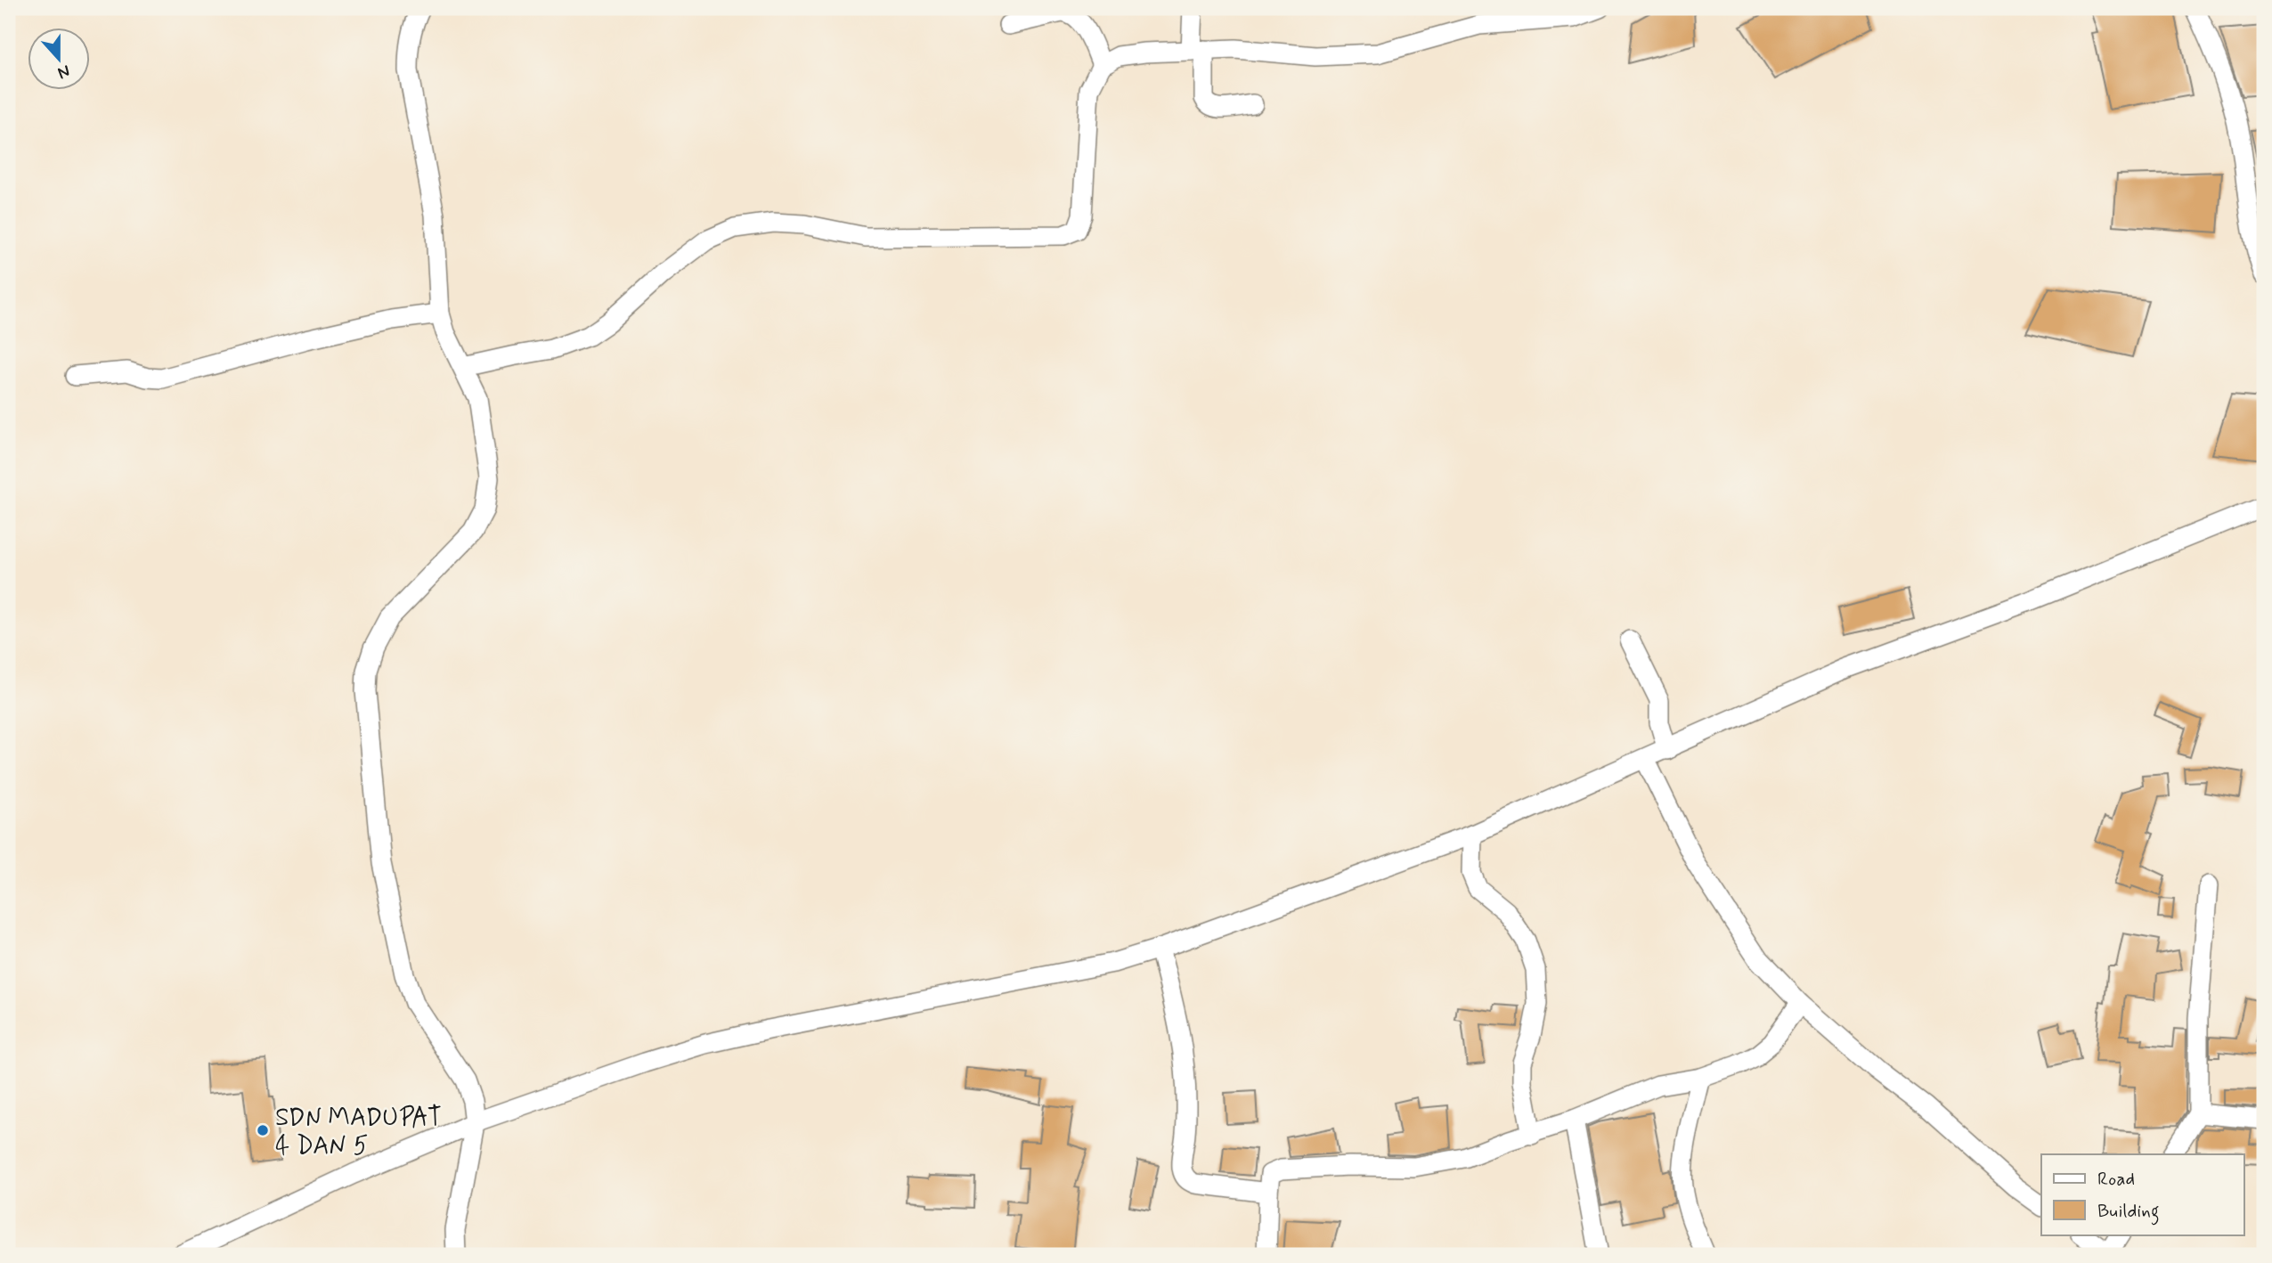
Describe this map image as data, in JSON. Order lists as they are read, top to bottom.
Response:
{
  "places": ["SDN MADUPAT 4 DAN 5"],
  "legend": ["Road", "Building"],
  "north": "bottom"
}
